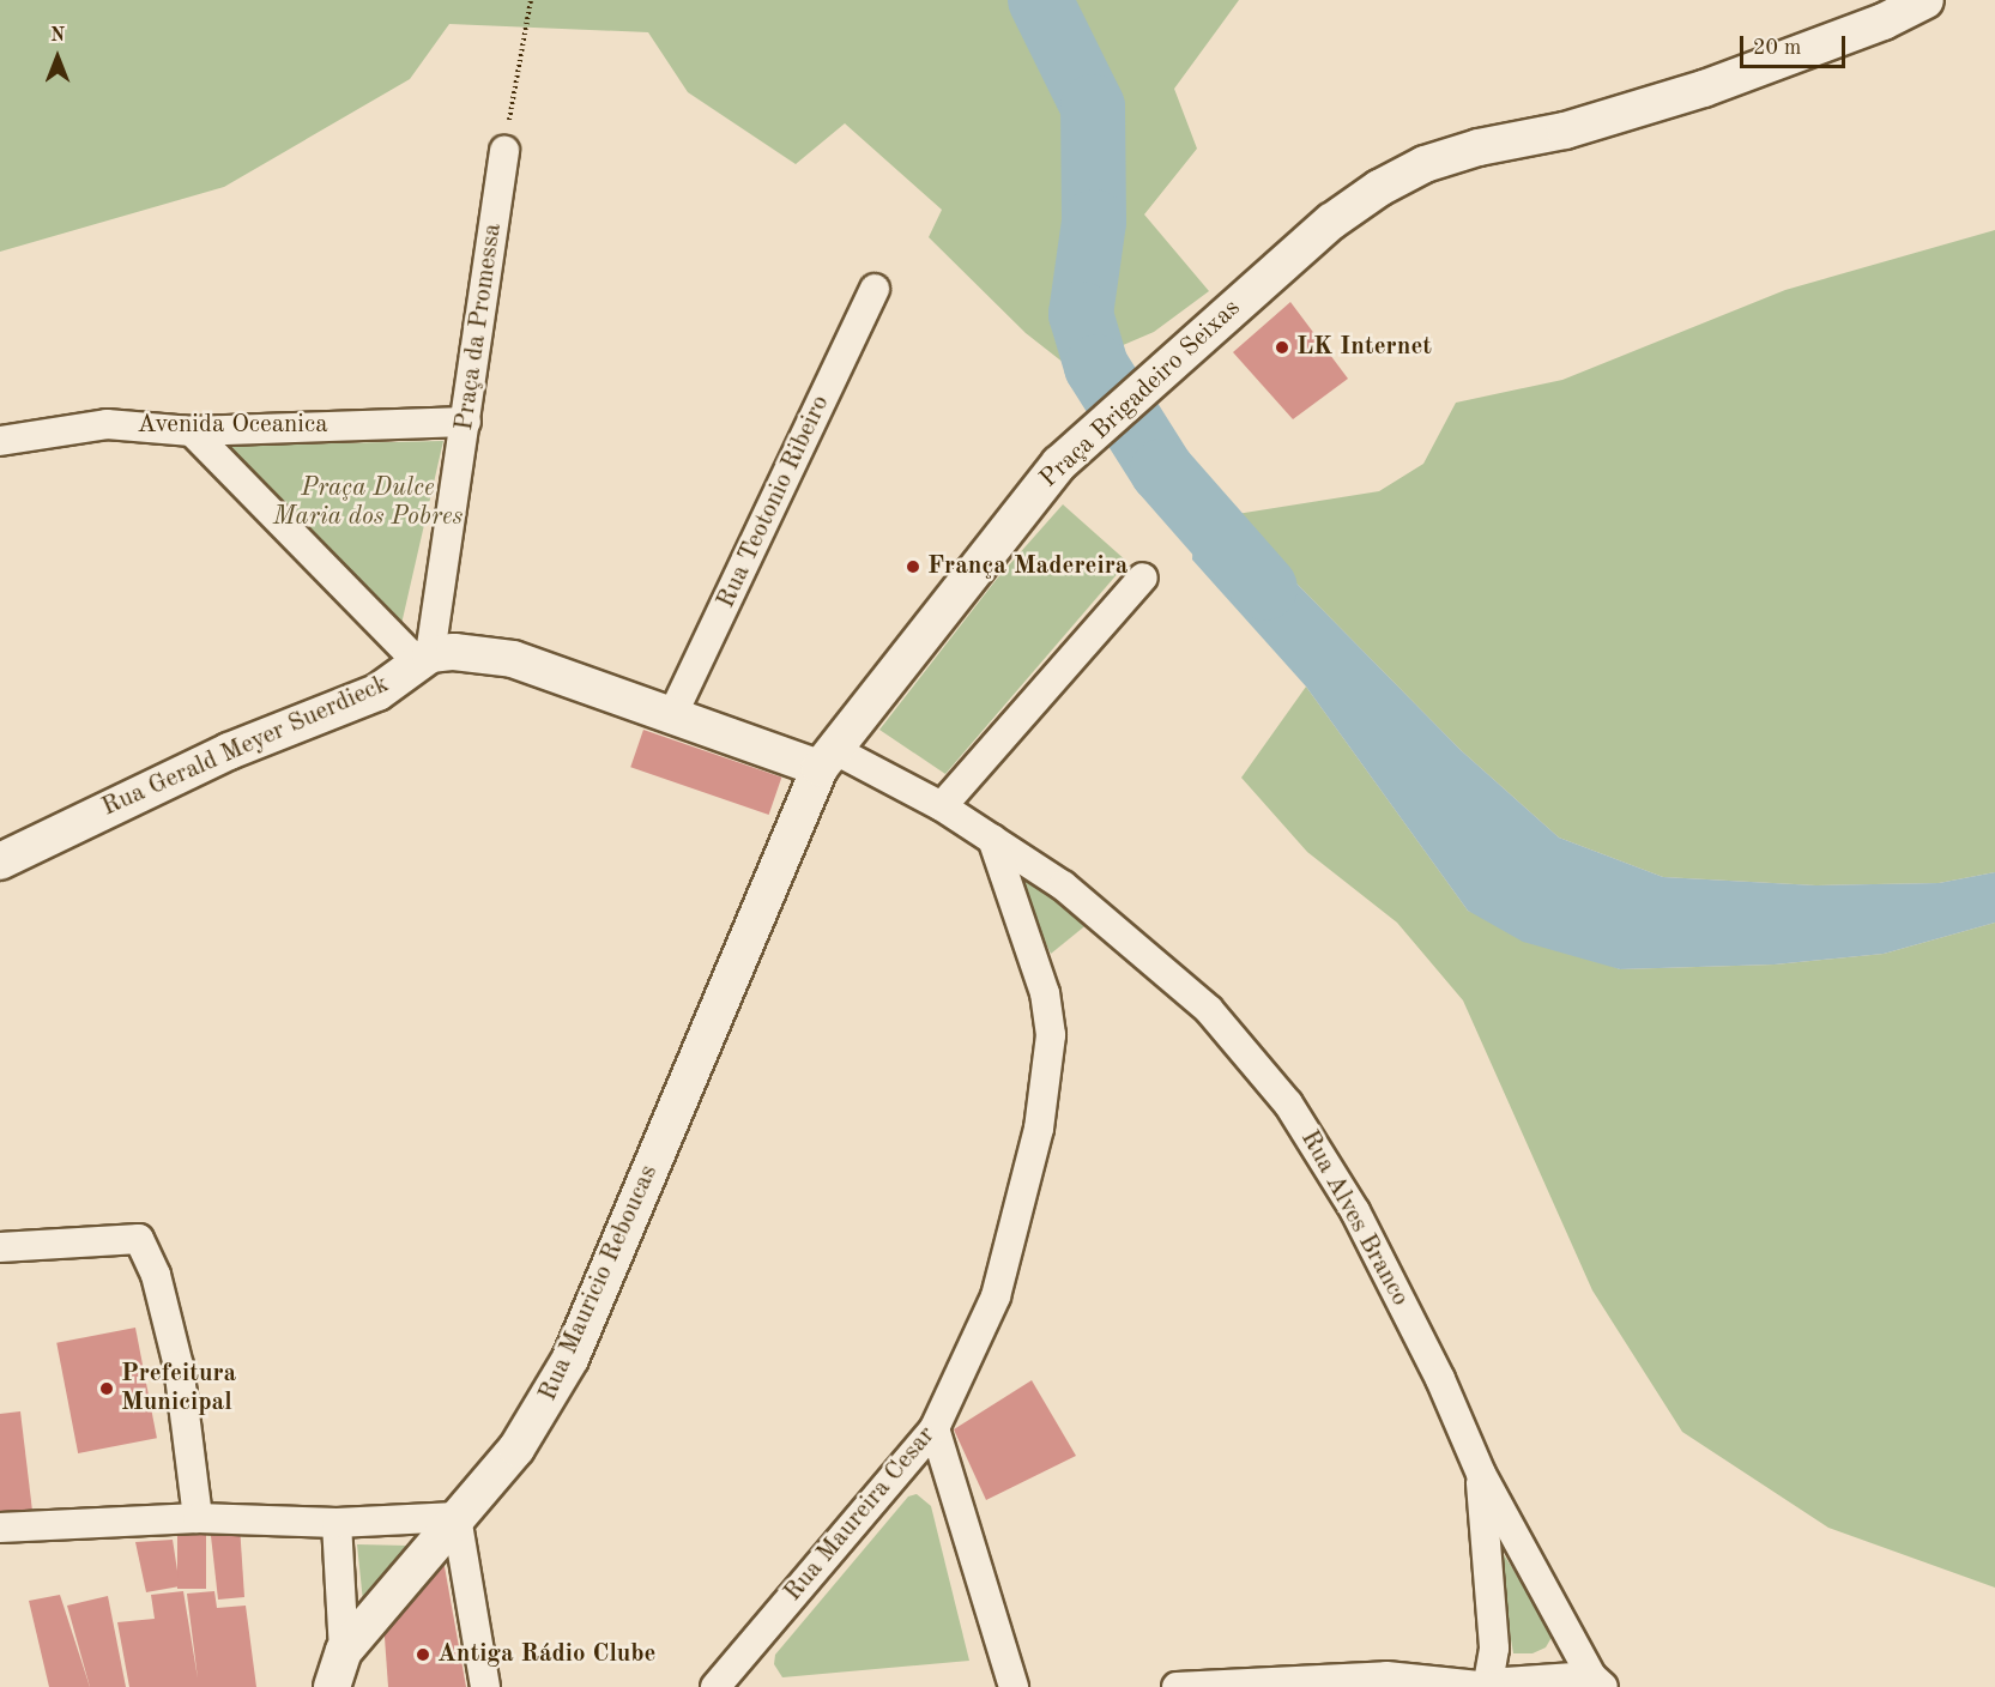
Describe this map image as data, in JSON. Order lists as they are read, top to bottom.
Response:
{
  "streets": {
    "street": [
      "Praça da Promessa",
      "Praça Brigadeiro Seixas",
      "Avenida Oceanica",
      "Rua Teotonio Ribeiro",
      "Rua Gerald Meyer Suerdieck",
      "Rua Alves Branco",
      "Rua Mauricio Reboucas",
      "Rua Maureira Cesar"
    ]
  },
  "crossings": [
    ["Praça da Promessa", "Avenida Oceanica"],
    ["Praça da Promessa", "Rua Gerald Meyer Suerdieck"],
    ["Praça Brigadeiro Seixas", "Rua Mauricio Reboucas"],
    ["Rua Alves Branco", "Rua Maureira Cesar"]
  ],
  "parks": ["Praça Dulce Maria dos Pobres"],
  "places": [
    "LK Internet",
    "França Madereira",
    "Prefeitura Municipal",
    "Antiga Rádio Clube"
  ],
  "scale_bar": "20 m",
  "north": "top"
}
